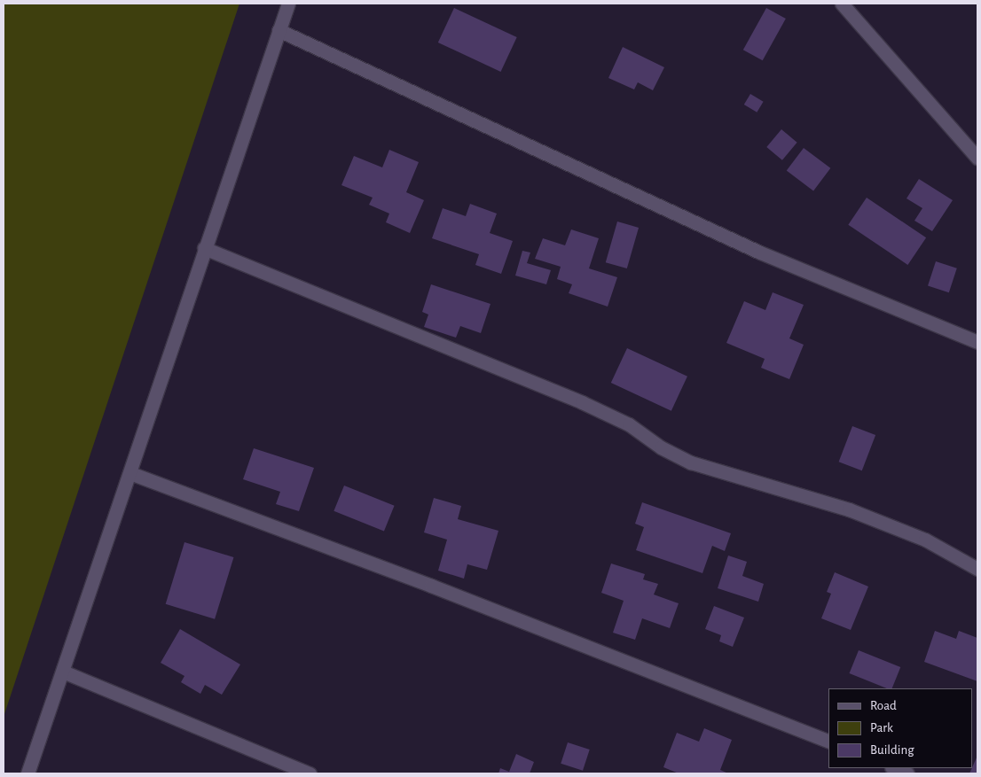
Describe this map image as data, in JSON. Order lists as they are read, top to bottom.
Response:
{
  "legend": ["Road", "Park", "Building"]
}
